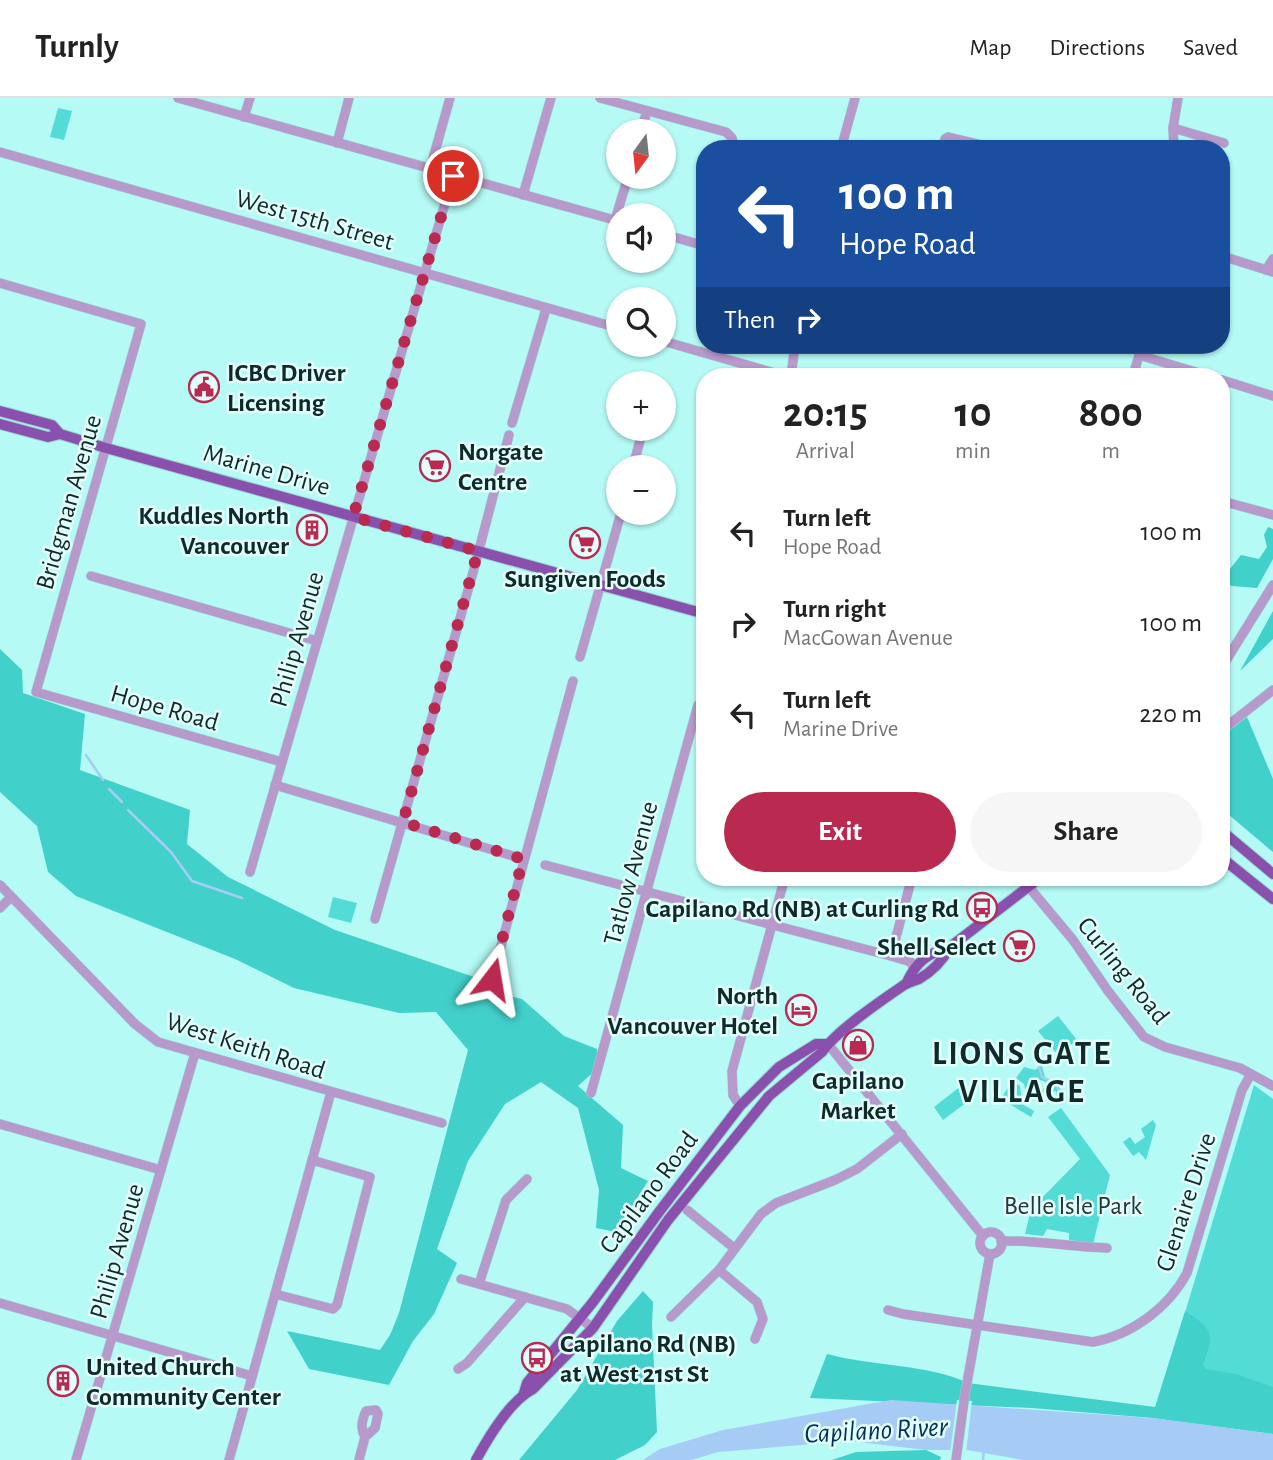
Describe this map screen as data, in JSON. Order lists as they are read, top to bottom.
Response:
{
  "streets": {
    "main road": ["Marine Drive", "Capilano Road"],
    "street": [
      "West 15th Street",
      "Bridgman Avenue",
      "Philip Avenue",
      "Hope Road",
      "Tatlow Avenue",
      "Curling Road",
      "West Keith Road",
      "Glenaire Drive"
    ]
  },
  "crossings": [
    ["West 15th Street", "Philip Avenue"],
    ["Marine Drive", "Bridgman Avenue"],
    ["Marine Drive", "Philip Avenue"],
    ["Bridgman Avenue", "Hope Road"],
    ["Philip Avenue", "Hope Road"],
    ["Philip Avenue", "West Keith Road"],
    ["Curling Road", "Capilano Road"],
    ["Curling Road", "Glenaire Drive"]
  ],
  "districts": ["LIONS GATE VILLAGE"],
  "water": ["Capilano River"],
  "parks": ["Belle Isle Park"],
  "places": {
    "public building": ["ICBC Driver Licensing"],
    "supermarket": ["Norgate Centre", "Sungiven Foods", "Shell Select"],
    "building": ["Kuddles North Vancouver", "United Church Community Center"],
    "bus stop": ["Capilano Rd (NB) at Curling Rd", "Capilano Rd (NB) at West 21st St"],
    "hotel": ["North Vancouver Hotel"],
    "shop": ["Capilano Market"]
  },
  "north": "bottom",
  "page": {
    "header": "Turnly",
    "nav": ["Map", "Directions", "Saved"],
    "map_buttons": ["+", "−"],
    "turn": ["100 m", "Hope Road"],
    "then": "Then",
    "eta": [
      "20:15",
      "Arrival",
      "10",
      "min",
      "800",
      "m"
    ],
    "list": [
      {
        "name": "Turn left",
        "note": "Hope Road",
        "value": "100 m"
      },
      {
        "name": "Turn right",
        "note": "MacGowan Avenue",
        "value": "100 m"
      },
      {
        "name": "Turn left",
        "note": "Marine Drive",
        "value": "220 m"
      }
    ],
    "buttons": ["Exit", "Share"]
  }
}
